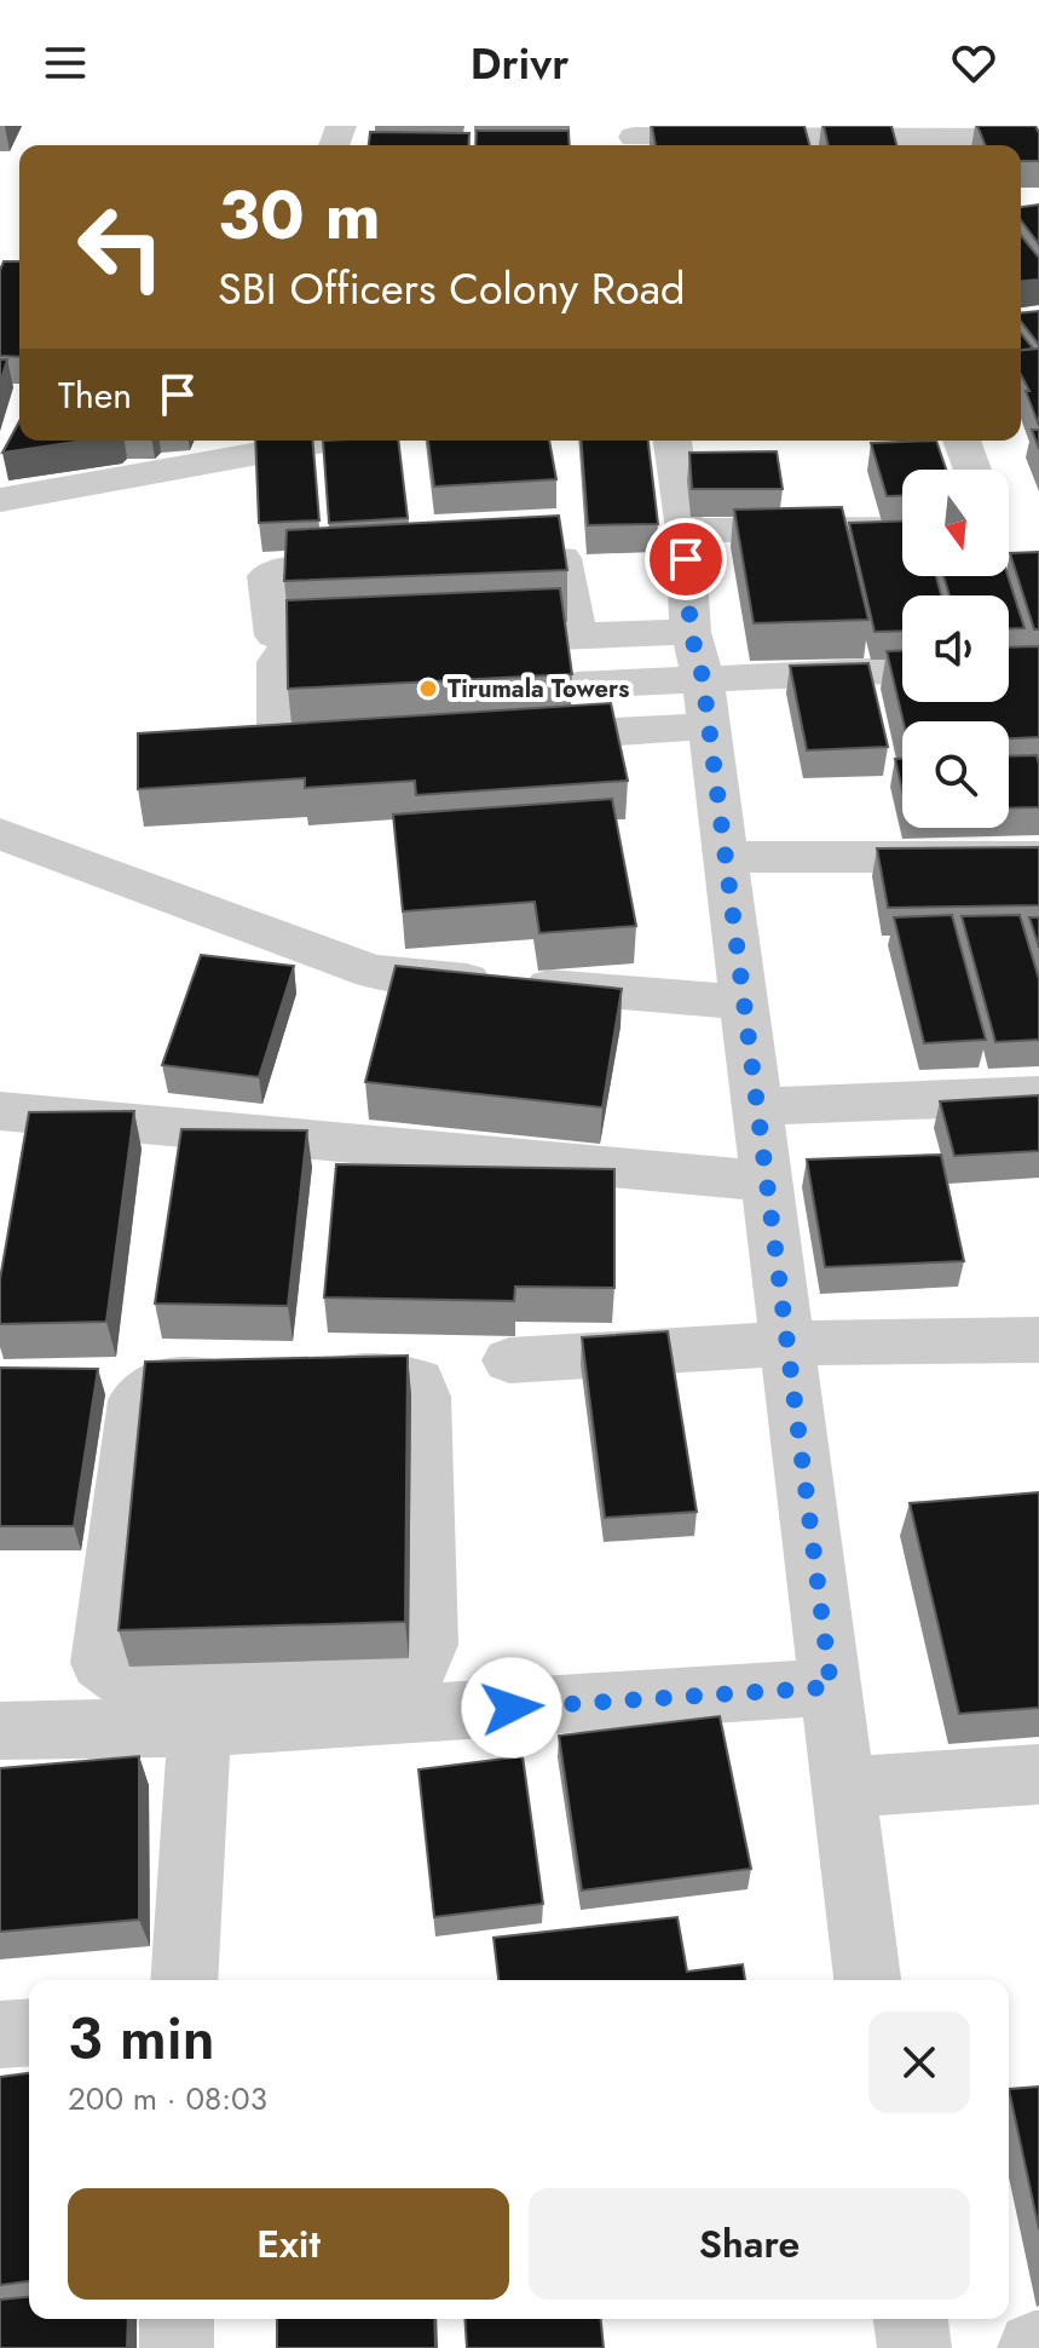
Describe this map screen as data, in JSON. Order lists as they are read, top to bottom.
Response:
{
  "places": ["Tirumala Towers"],
  "north": "bottom",
  "page": {
    "header": "Drivr",
    "turn": ["30 m", "SBI Officers Colony Road"],
    "then": "Then",
    "heading": ["3 min", "200 m · 08:03"],
    "buttons": ["Exit", "Share"]
  }
}
